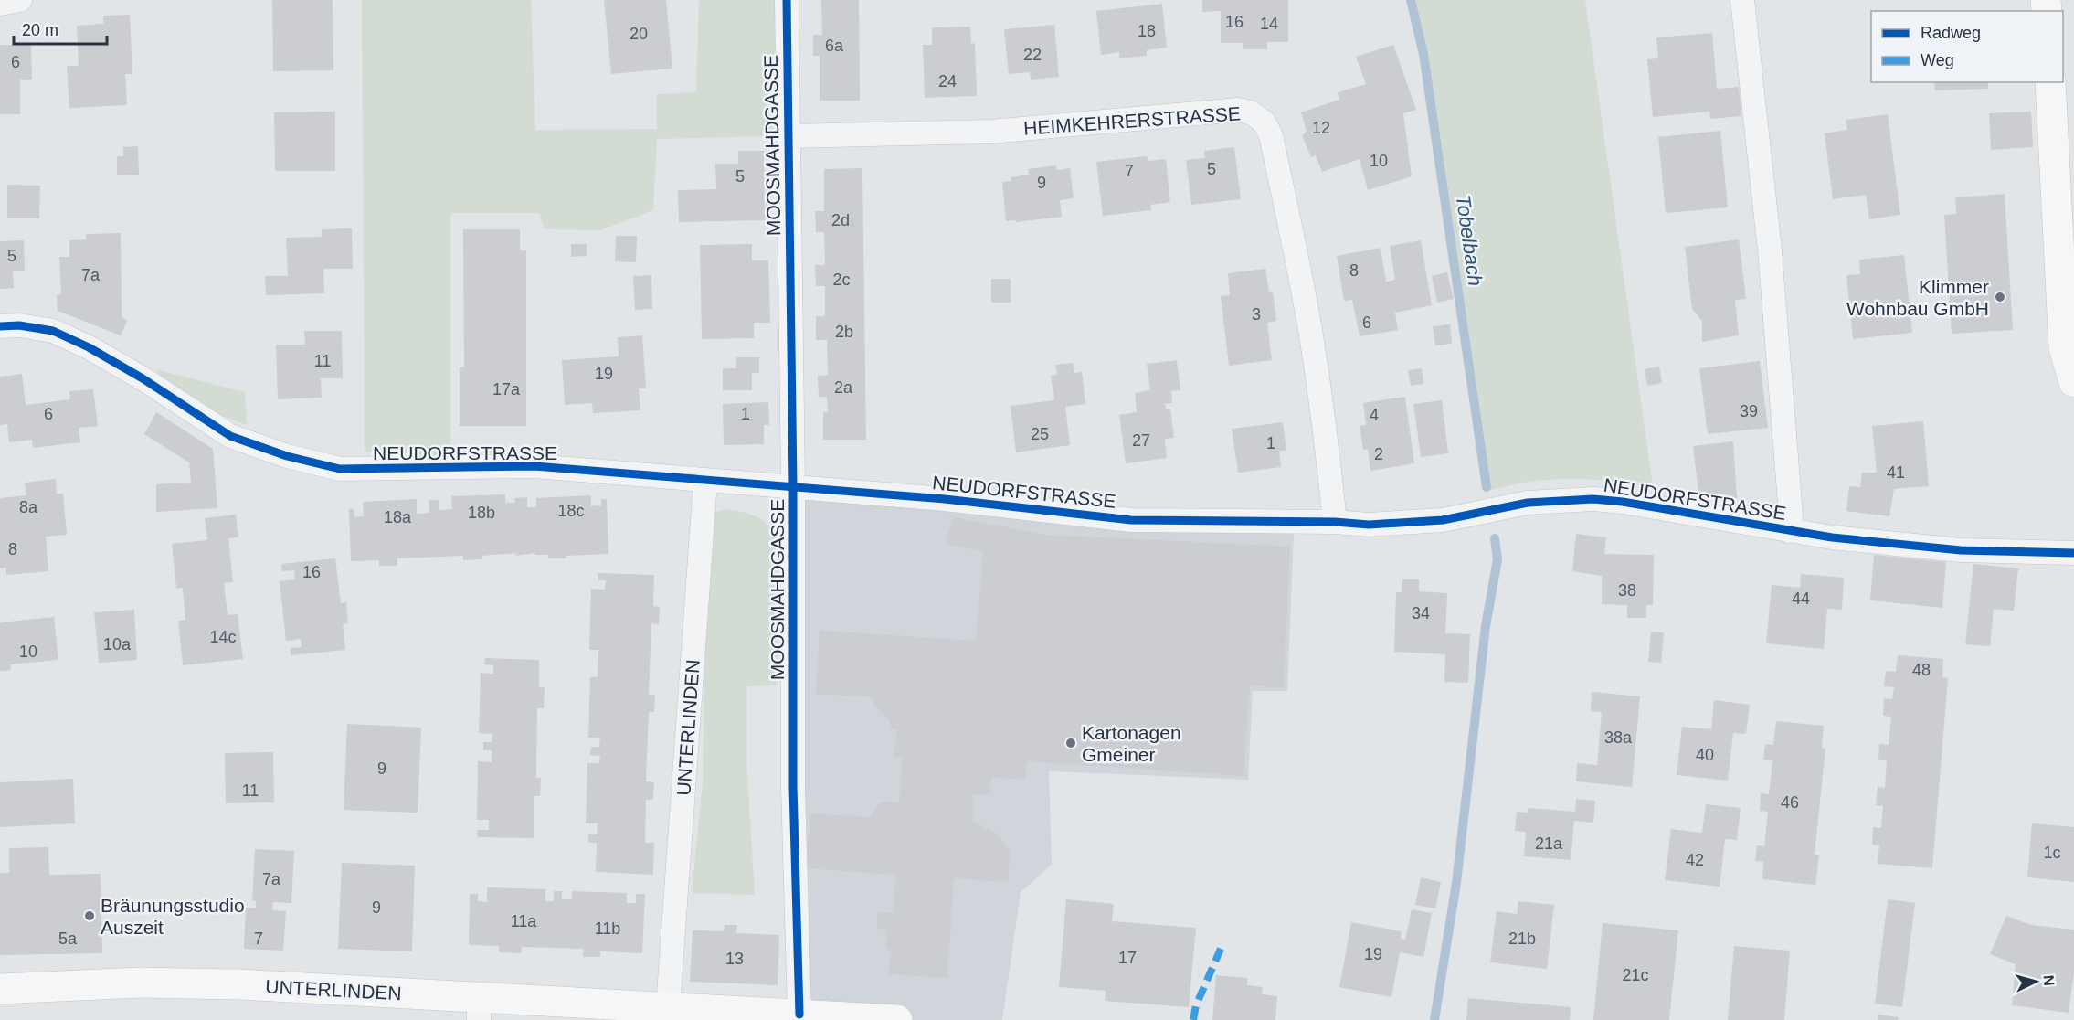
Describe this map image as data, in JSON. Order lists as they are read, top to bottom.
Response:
{
  "streets": {
    "main road": ["UNTERLINDEN"],
    "street": ["HEIMKEHRERSTRASSE", "MOOSMAHDGASSE", "NEUDORFSTRASSE"]
  },
  "crossings": [
    ["HEIMKEHRERSTRASSE", "MOOSMAHDGASSE"],
    ["HEIMKEHRERSTRASSE", "NEUDORFSTRASSE"],
    ["MOOSMAHDGASSE", "NEUDORFSTRASSE"],
    ["MOOSMAHDGASSE", "UNTERLINDEN"],
    ["NEUDORFSTRASSE", "UNTERLINDEN"]
  ],
  "water": ["Tobelbach"],
  "places": ["Klimmer Wohnbau GmbH", "Kartonagen Gmeiner", "Bräunungsstudio Auszeit"],
  "house_numbers": [
    "16",
    "14",
    "18",
    "20",
    "6a",
    "22",
    "6",
    "24",
    "12",
    "10",
    "5",
    "7",
    "5",
    "9",
    "2d",
    "5",
    "8",
    "7a",
    "2c",
    "3",
    "6",
    "2b",
    "11",
    "19",
    "2a",
    "17a",
    "39",
    "6",
    "1",
    "4",
    "25",
    "27",
    "1",
    "2",
    "41",
    "8a",
    "18c",
    "18b",
    "18a",
    "8",
    "16",
    "38",
    "44",
    "34",
    "14c",
    "10a",
    "10",
    "48",
    "38a",
    "40",
    "9",
    "11",
    "46",
    "21a",
    "1c",
    "42",
    "7a",
    "9",
    "11a",
    "11b",
    "5a",
    "7",
    "21b",
    "19",
    "17",
    "13",
    "21c"
  ],
  "legend": ["Radweg", "Weg"],
  "scale_bar": "20 m",
  "north": "right"
}
